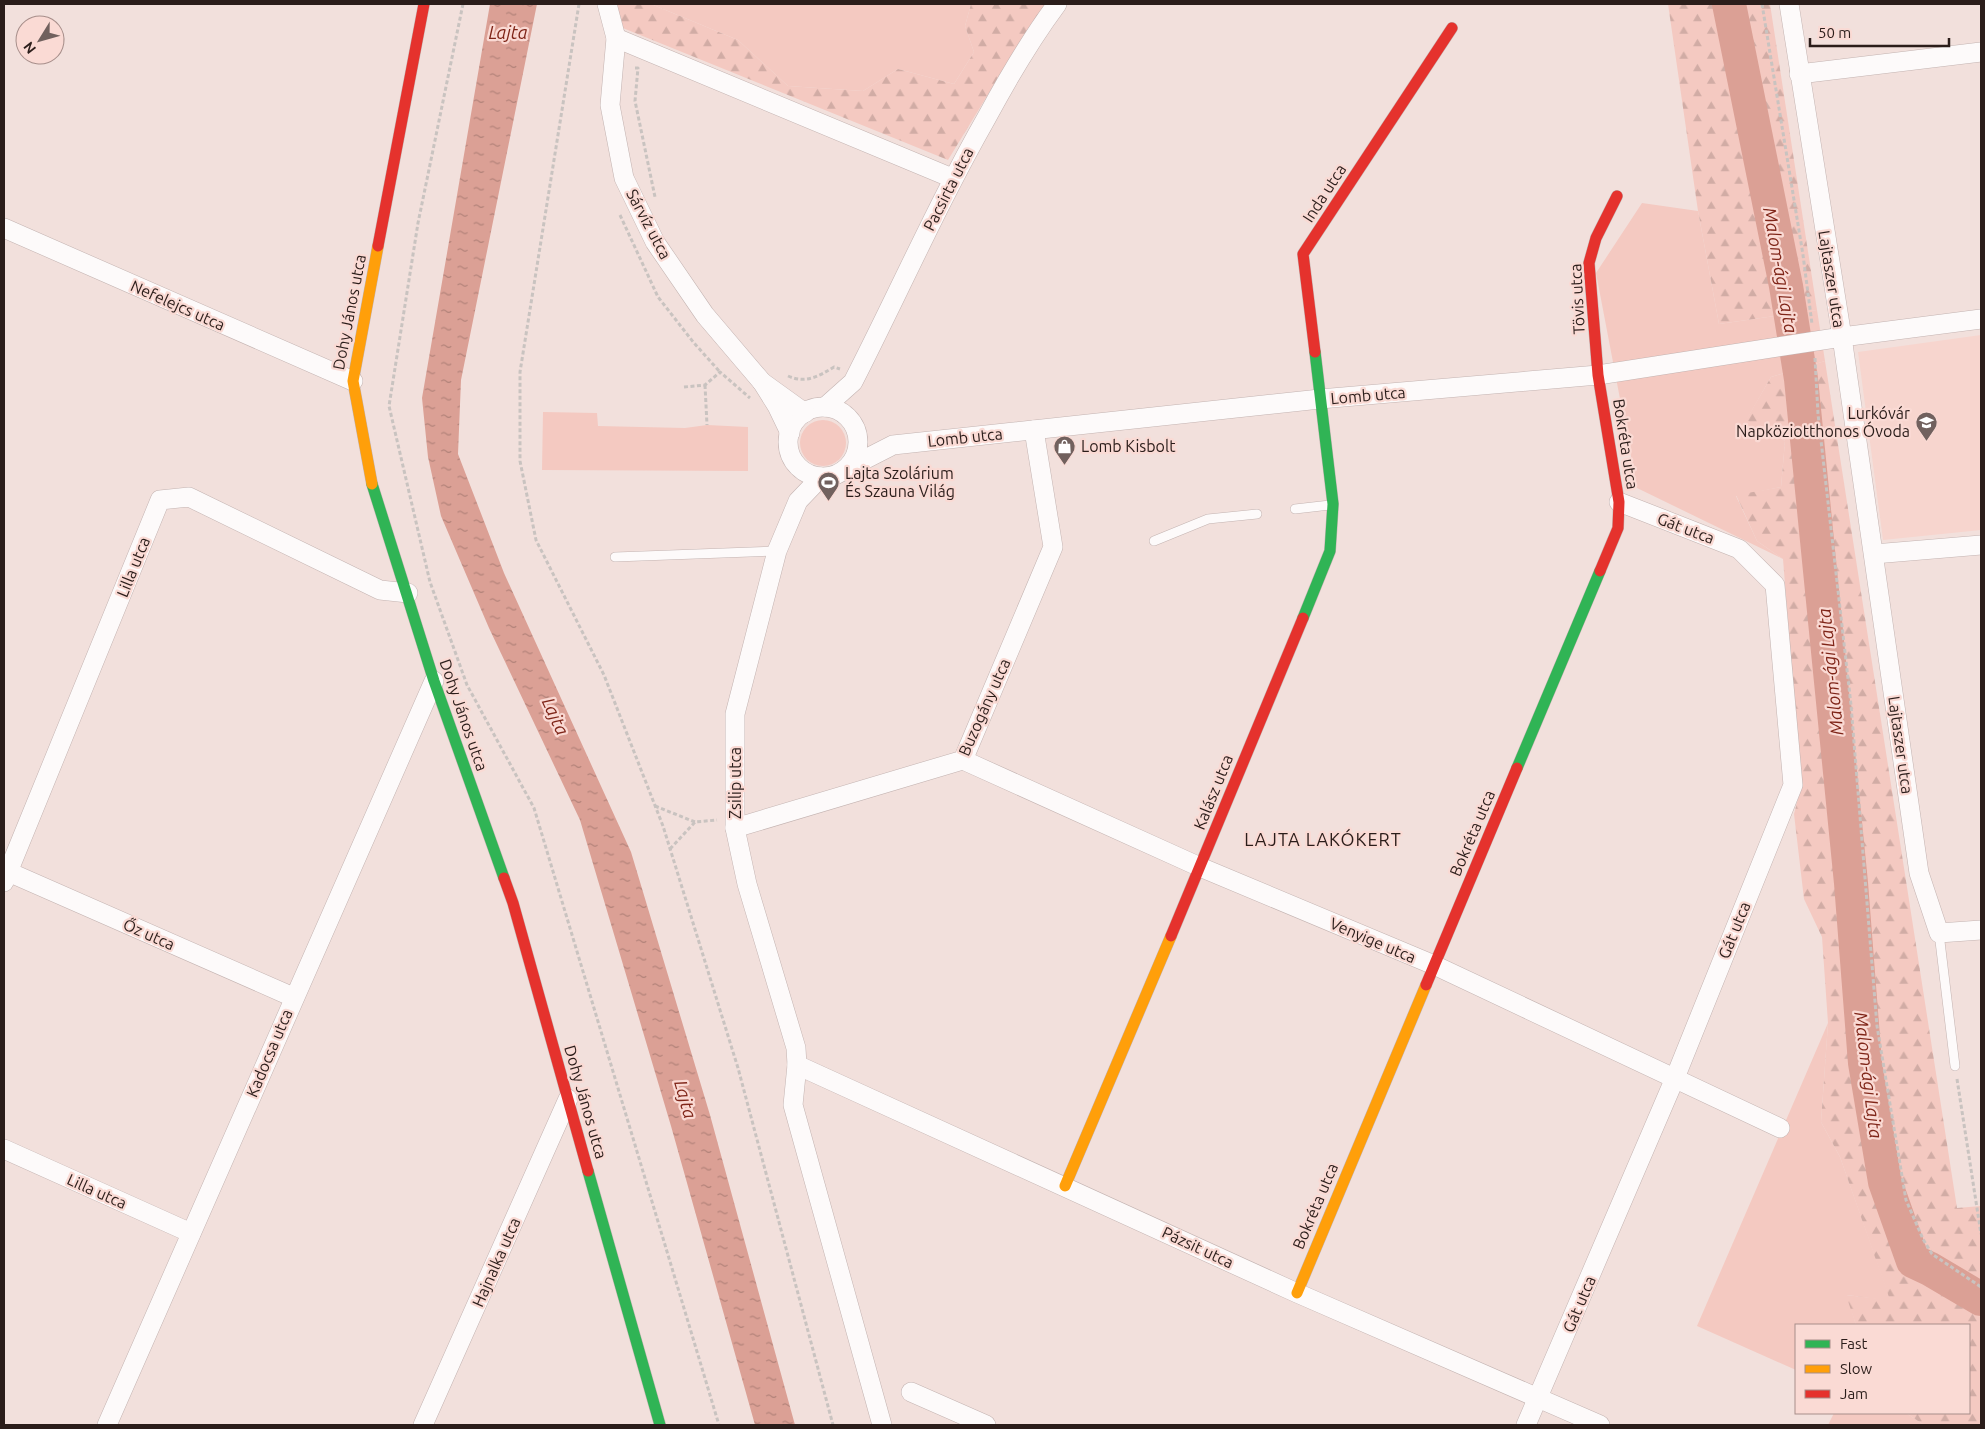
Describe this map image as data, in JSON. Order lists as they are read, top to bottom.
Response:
{
  "streets": {
    "street": [
      "Pacsirta utca",
      "Inda utca",
      "Sárvíz utca",
      "Lajtaszer utca",
      "Tövis utca",
      "Nefelejcs utca",
      "Dohy János utca",
      "Lomb utca",
      "Bokréta utca",
      "Gát utca",
      "Lilla utca",
      "Buzogány utca",
      "Zsilip utca",
      "Kalász utca",
      "Őz utca",
      "Venyige utca",
      "Kadocsa utca",
      "Pázsit utca",
      "Hajnalka utca"
    ]
  },
  "crossings": [
    ["Inda utca", "Lomb utca"],
    ["Inda utca", "Kalász utca"],
    ["Lajtaszer utca", "Lomb utca"],
    ["Tövis utca", "Lomb utca"],
    ["Tövis utca", "Bokréta utca"],
    ["Nefelejcs utca", "Dohy János utca"],
    ["Dohy János utca", "Lilla utca"],
    ["Dohy János utca", "Kadocsa utca"],
    ["Dohy János utca", "Hajnalka utca"],
    ["Lomb utca", "Bokréta utca"],
    ["Lomb utca", "Buzogány utca"],
    ["Lomb utca", "Kalász utca"],
    ["Bokréta utca", "Gát utca"],
    ["Bokréta utca", "Venyige utca"],
    ["Bokréta utca", "Pázsit utca"],
    ["Gát utca", "Venyige utca"],
    ["Gát utca", "Pázsit utca"],
    ["Lilla utca", "Őz utca"],
    ["Lilla utca", "Kadocsa utca"],
    ["Buzogány utca", "Zsilip utca"],
    ["Buzogány utca", "Venyige utca"],
    ["Zsilip utca", "Pázsit utca"],
    ["Kalász utca", "Venyige utca"],
    ["Kalász utca", "Pázsit utca"],
    ["Őz utca", "Kadocsa utca"]
  ],
  "districts": ["LAJTA LAKÓKERT"],
  "water": ["Lajta", "Malom-ági Lajta"],
  "places": {
    "school or university": ["Lurkóvár Napköziotthonos Óvoda"],
    "shop": ["Lomb Kisbolt"],
    "sports": ["Lajta Szolárium És Szauna Világ"]
  },
  "legend": ["Fast", "Slow", "Jam"],
  "scale_bar": "50 m",
  "north": "bottom left"
}
